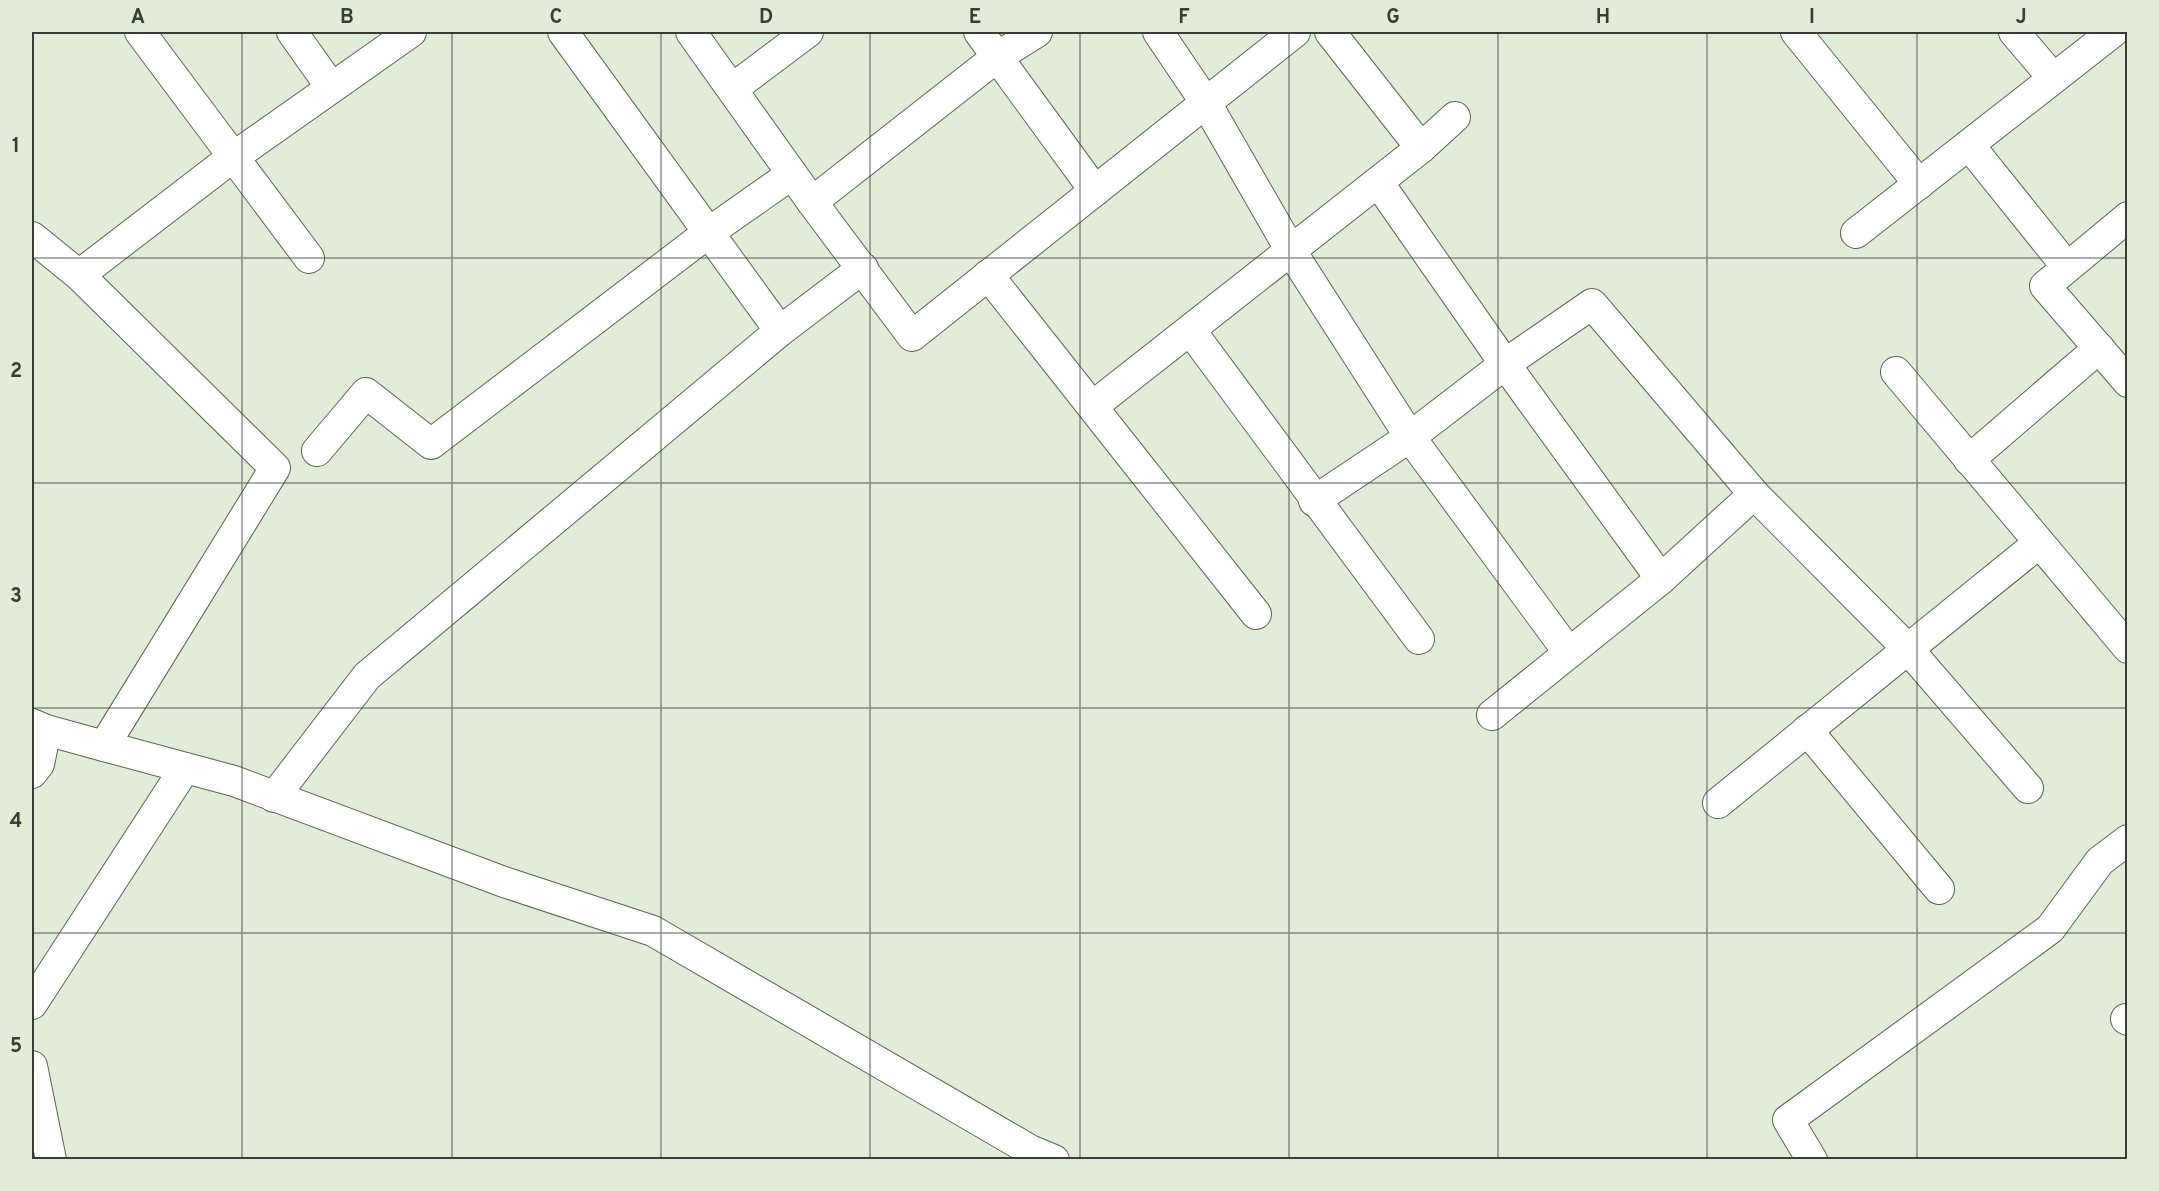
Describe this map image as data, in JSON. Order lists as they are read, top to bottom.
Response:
{
  "grid": {
    "columns": [
      "A",
      "B",
      "C",
      "D",
      "E",
      "F",
      "G",
      "H",
      "I",
      "J"
    ],
    "rows": [
      "1",
      "2",
      "3",
      "4",
      "5"
    ]
  }
}
